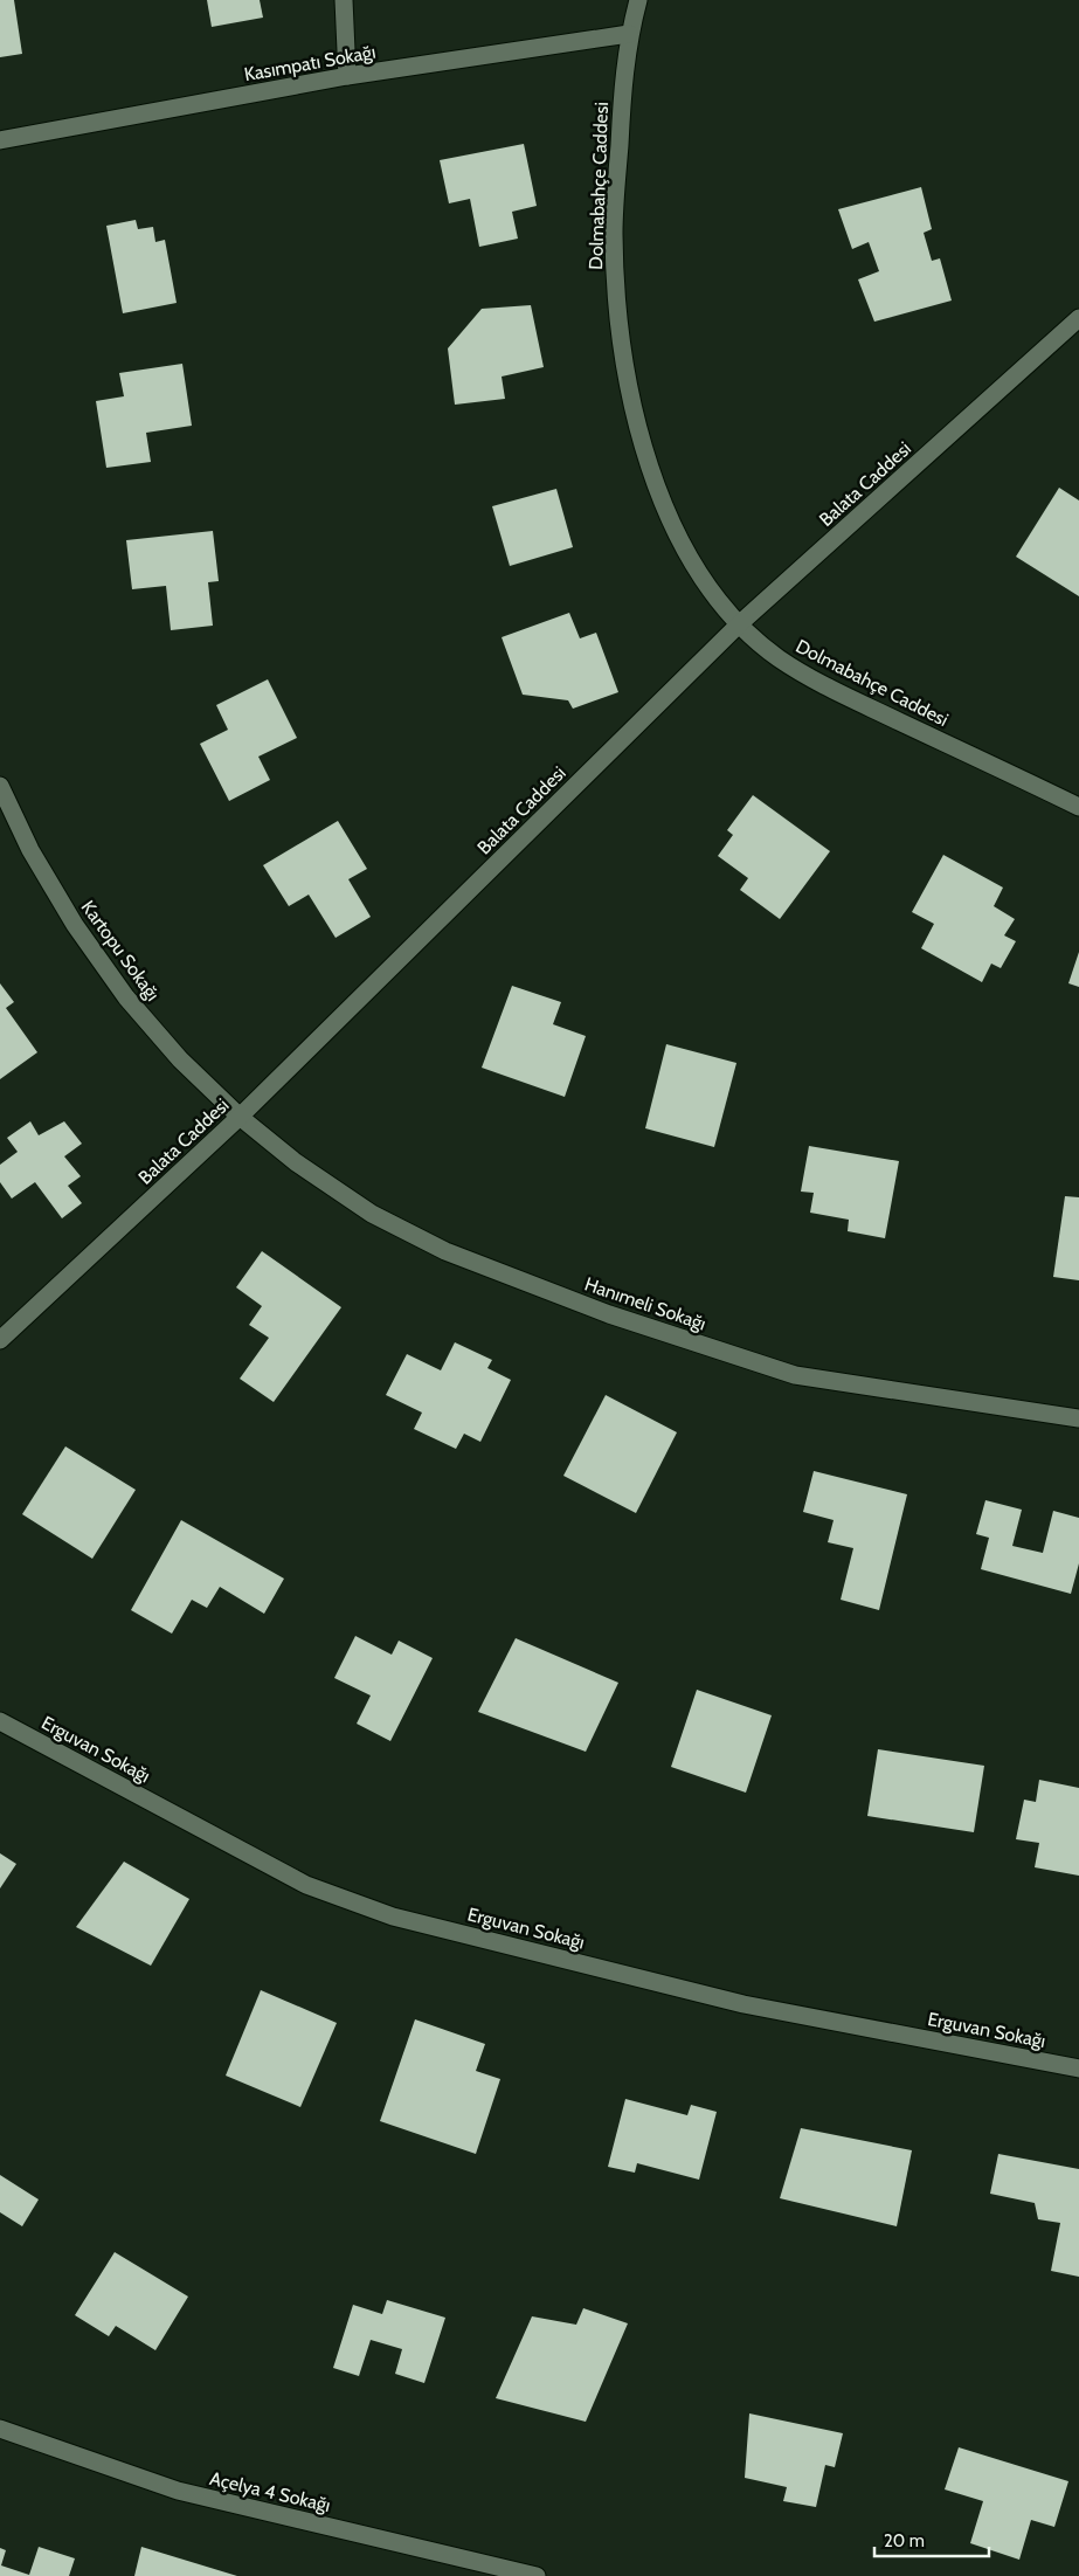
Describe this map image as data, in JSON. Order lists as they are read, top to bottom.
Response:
{
  "streets": {
    "street": [
      "Kasımpatı Sokağı",
      "Dolmabahçe Caddesi",
      "Balata Caddesi",
      "Kartopu Sokağı",
      "Hanımeli Sokağı",
      "Erguvan Sokağı",
      "Açelya 4 Sokağı"
    ]
  },
  "crossings": [
    ["Kasımpatı Sokağı", "Dolmabahçe Caddesi"],
    ["Dolmabahçe Caddesi", "Balata Caddesi"],
    ["Balata Caddesi", "Kartopu Sokağı"],
    ["Balata Caddesi", "Hanımeli Sokağı"],
    ["Kartopu Sokağı", "Hanımeli Sokağı"]
  ],
  "scale_bar": "20 m"
}
